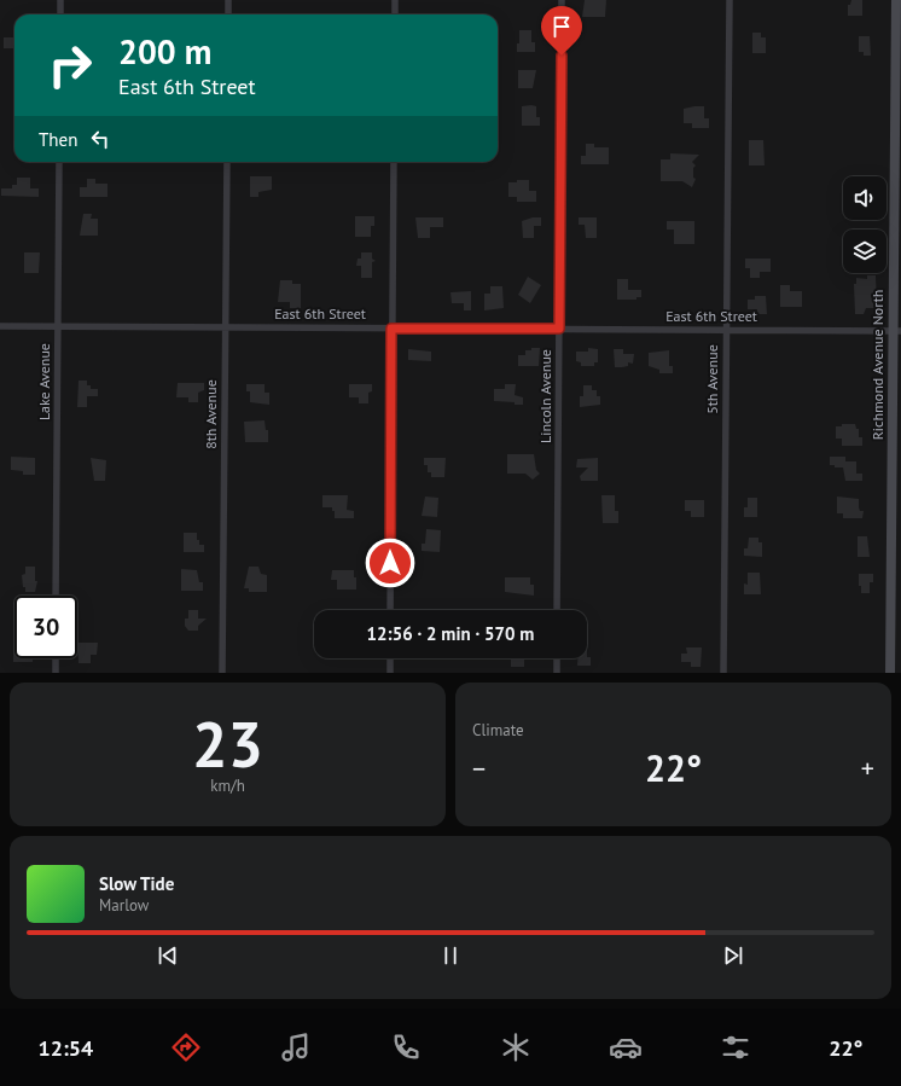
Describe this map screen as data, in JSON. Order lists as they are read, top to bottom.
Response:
{
  "streets": {
    "street": [
      "East 6th Street",
      "Richmond Avenue North",
      "5th Avenue",
      "Lake Avenue",
      "Lincoln Avenue",
      "8th Avenue"
    ]
  },
  "crossings": [
    ["East 6th Street", "Richmond Avenue North"],
    ["East 6th Street", "5th Avenue"],
    ["East 6th Street", "Lake Avenue"],
    ["East 6th Street", "Lincoln Avenue"],
    ["East 6th Street", "8th Avenue"]
  ],
  "page": {
    "turn": ["200 m", "East 6th Street"],
    "then": "Then",
    "limit": "30",
    "trip": "12:56 · 2 min · 570 m",
    "tile": [
      ["23", "km/h"],
      "Climate"
    ],
    "heat": ["−", "22°", "+"],
    "song": ["Slow Tide", "Marlow"],
    "tabs": ["12:54", "22°"]
  }
}
